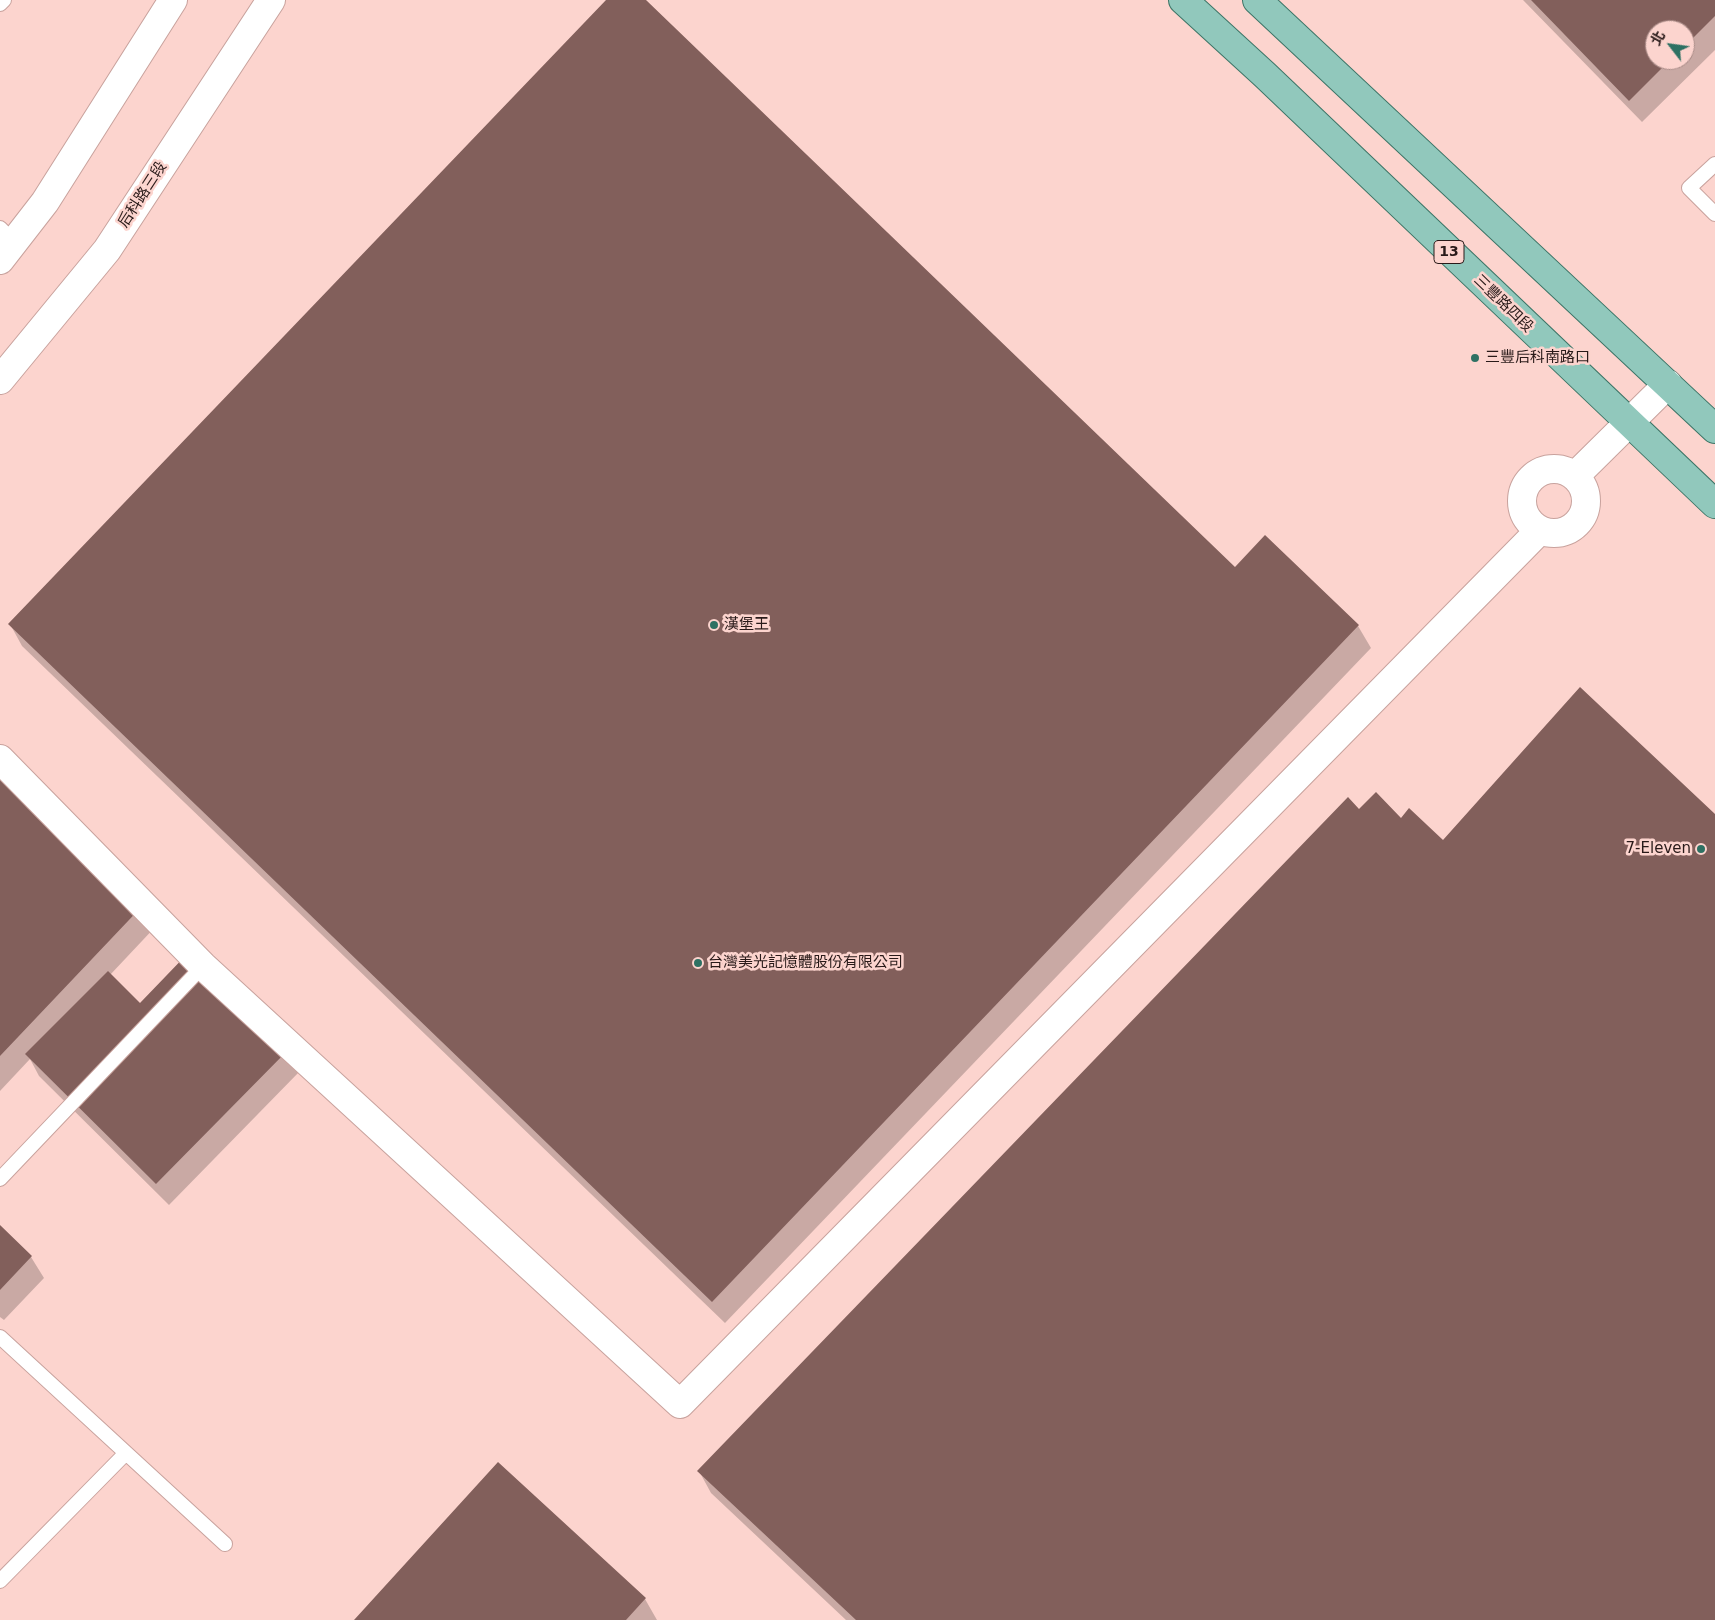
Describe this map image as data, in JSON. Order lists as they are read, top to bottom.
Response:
{
  "streets": {
    "main road": ["13", "三豐路四段"],
    "street": ["后科路三段"]
  },
  "places": [
    "三豐后科南路口",
    "漢堡王",
    "7-Eleven",
    "台灣美光記憶體股份有限公司"
  ],
  "north": "top left"
}
